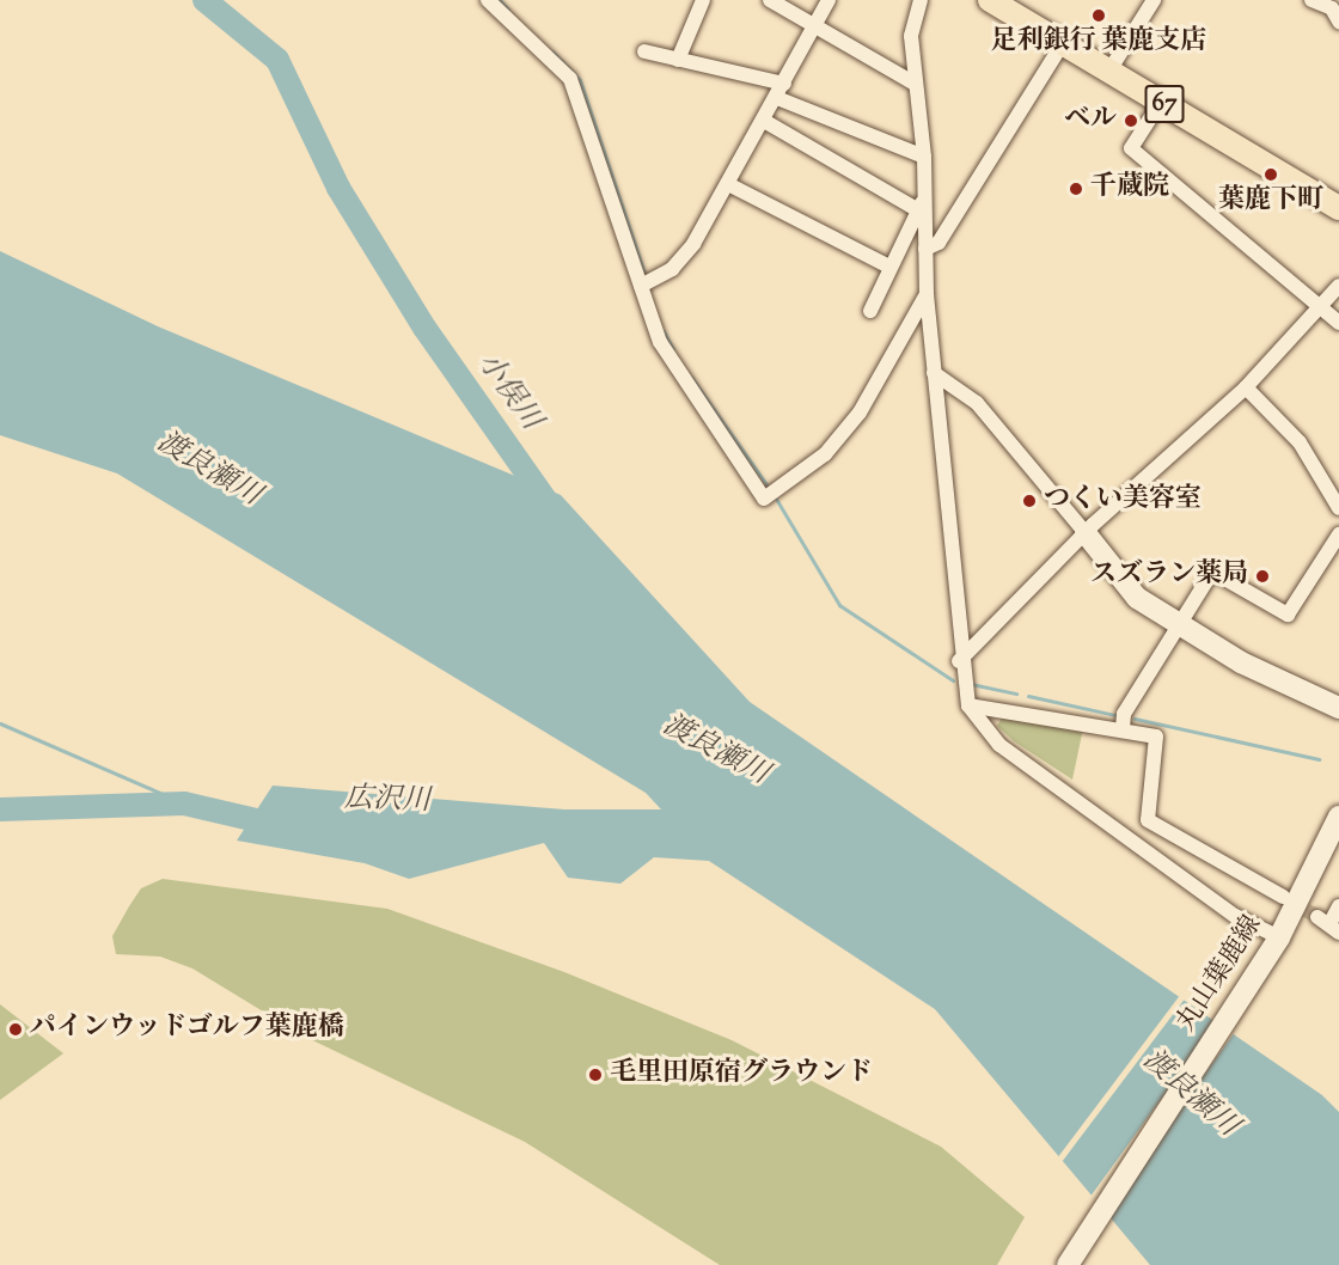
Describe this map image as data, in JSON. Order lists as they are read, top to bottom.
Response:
{
  "streets": {
    "main road": ["67", "丸山葉鹿線"]
  },
  "water": ["小俣川", "渡良瀬川", "広沢川"],
  "places": [
    "足利銀行 葉鹿支店",
    "ベル",
    "葉鹿下町",
    "千蔵院",
    "つくい美容室",
    "スズラン薬局",
    "パインウッドゴルフ葉鹿橋",
    "毛里田原宿グラウンド"
  ]
}
